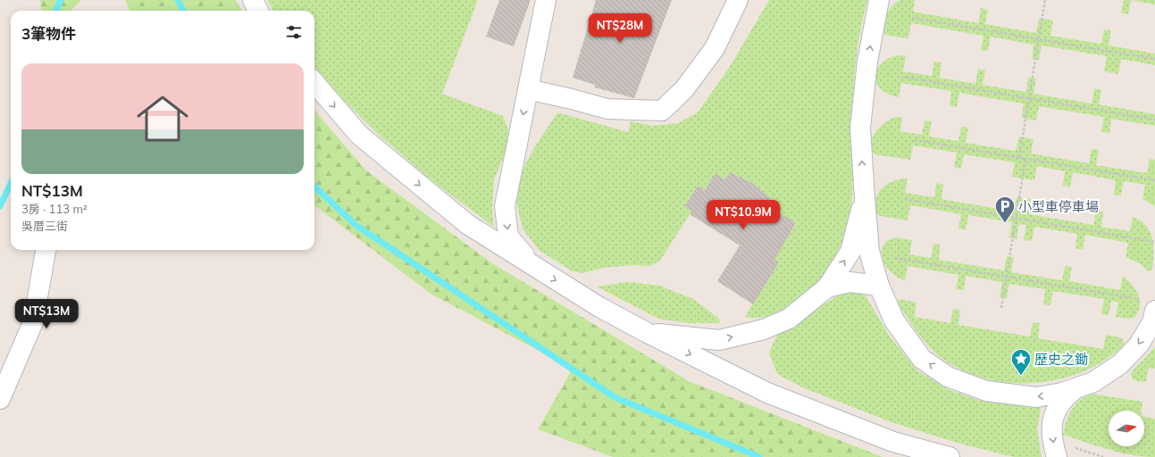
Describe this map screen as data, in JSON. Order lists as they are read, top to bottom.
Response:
{
  "places": {
    "parking": ["小型車停車場"],
    "place": ["歷史之鋤"]
  },
  "north": "right",
  "page": {
    "heading": "3筆物件",
    "price": ["NT$28M", "NT$10.9M", "NT$13M"],
    "list": [
      {
        "name": "NT$13M",
        "note": "3房 · 113 m² · 吳厝三街"
      }
    ]
  }
}
